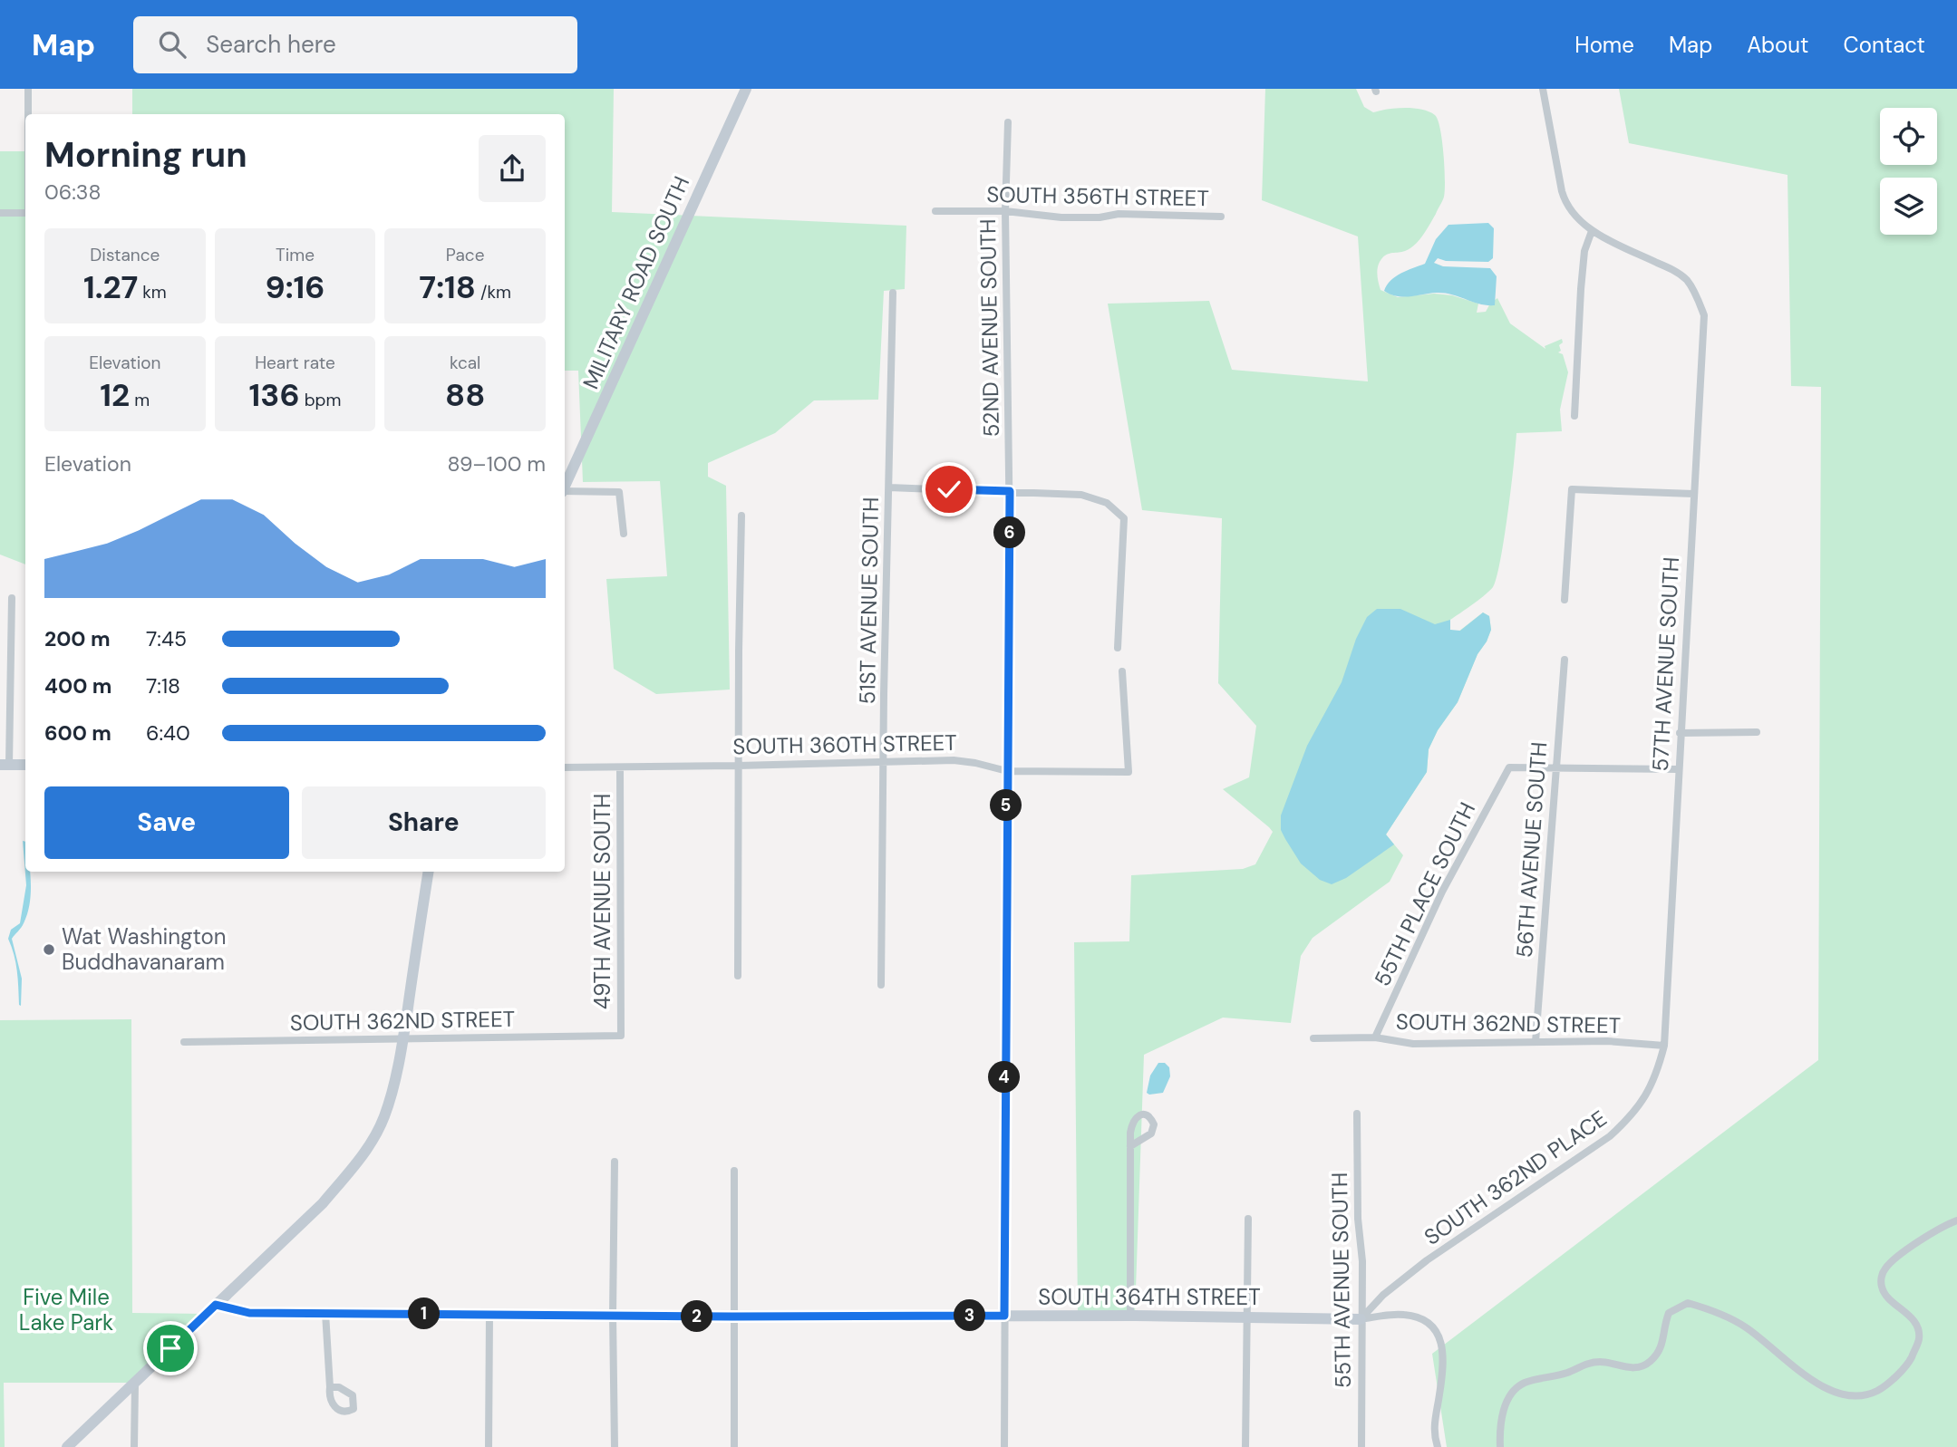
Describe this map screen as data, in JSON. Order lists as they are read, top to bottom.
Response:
{
  "streets": {
    "street": [
      "SOUTH 356TH STREET",
      "MILITARY ROAD SOUTH",
      "52ND AVENUE SOUTH",
      "51ST AVENUE SOUTH",
      "57TH AVENUE SOUTH",
      "SOUTH 360TH STREET",
      "56TH AVENUE SOUTH",
      "55TH PLACE SOUTH",
      "49TH AVENUE SOUTH",
      "SOUTH 362ND STREET",
      "SOUTH 362ND PLACE",
      "55TH AVENUE SOUTH",
      "SOUTH 364TH STREET"
    ]
  },
  "crossings": [
    ["SOUTH 356TH STREET", "52ND AVENUE SOUTH"],
    ["52ND AVENUE SOUTH", "SOUTH 360TH STREET"],
    ["52ND AVENUE SOUTH", "SOUTH 364TH STREET"],
    ["51ST AVENUE SOUTH", "SOUTH 360TH STREET"],
    ["57TH AVENUE SOUTH", "SOUTH 362ND STREET"],
    ["57TH AVENUE SOUTH", "SOUTH 362ND PLACE"],
    ["SOUTH 360TH STREET", "49TH AVENUE SOUTH"],
    ["56TH AVENUE SOUTH", "55TH PLACE SOUTH"],
    ["56TH AVENUE SOUTH", "SOUTH 362ND STREET"],
    ["55TH PLACE SOUTH", "SOUTH 362ND STREET"],
    ["49TH AVENUE SOUTH", "SOUTH 362ND STREET"],
    ["SOUTH 362ND STREET", "SOUTH 362ND PLACE"],
    ["SOUTH 362ND PLACE", "55TH AVENUE SOUTH"],
    ["SOUTH 362ND PLACE", "SOUTH 364TH STREET"],
    ["55TH AVENUE SOUTH", "SOUTH 364TH STREET"]
  ],
  "parks": ["Five Mile Lake Park"],
  "places": ["Wat Washington Buddhavanaram"],
  "page": {
    "header": "Map",
    "search": "Search here",
    "nav": [
      "Home",
      "Map",
      "About",
      "Contact"
    ],
    "heading": ["Morning run", "06:38"],
    "stats": [
      ["Distance", "1.27 km"],
      ["Time", "9:16"],
      ["Pace", "7:18 /km"],
      ["Elevation", "12 m"],
      ["Heart rate", "136 bpm"],
      ["kcal", "88"]
    ],
    "chart": ["Elevation", "89–100 m"],
    "pins": [
      "6",
      "5",
      "4",
      "1",
      "3",
      "2"
    ],
    "list": [
      {
        "name": "200 m",
        "note": "7:45"
      },
      {
        "name": "400 m",
        "note": "7:18"
      },
      {
        "name": "600 m",
        "note": "6:40"
      }
    ],
    "buttons": ["Save", "Share"]
  }
}
